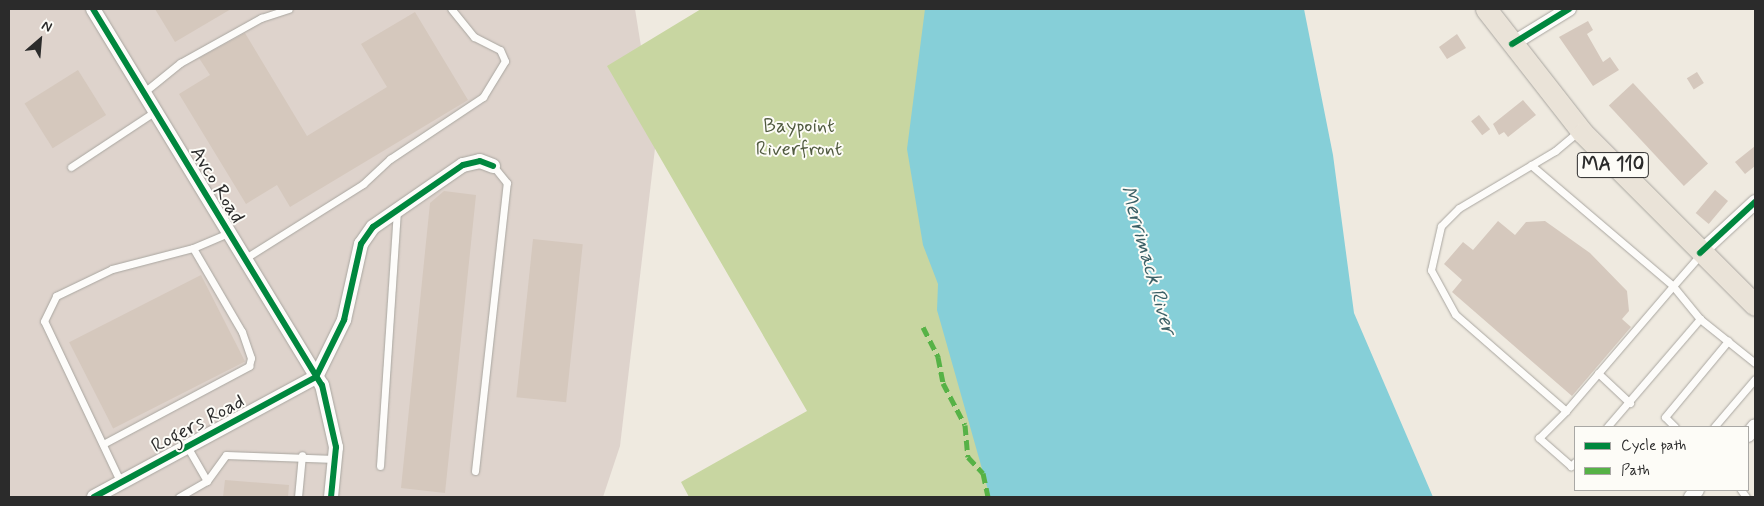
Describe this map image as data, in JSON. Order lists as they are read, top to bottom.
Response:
{
  "streets": {
    "main road": ["MA 110"],
    "street": ["Avco Road", "Rogers Road"]
  },
  "crossings": [
    ["Avco Road", "Rogers Road"]
  ],
  "water": ["Merrimack River"],
  "parks": ["Baypoint Riverfront"],
  "legend": ["Cycle path", "Path"],
  "north": "top right"
}
